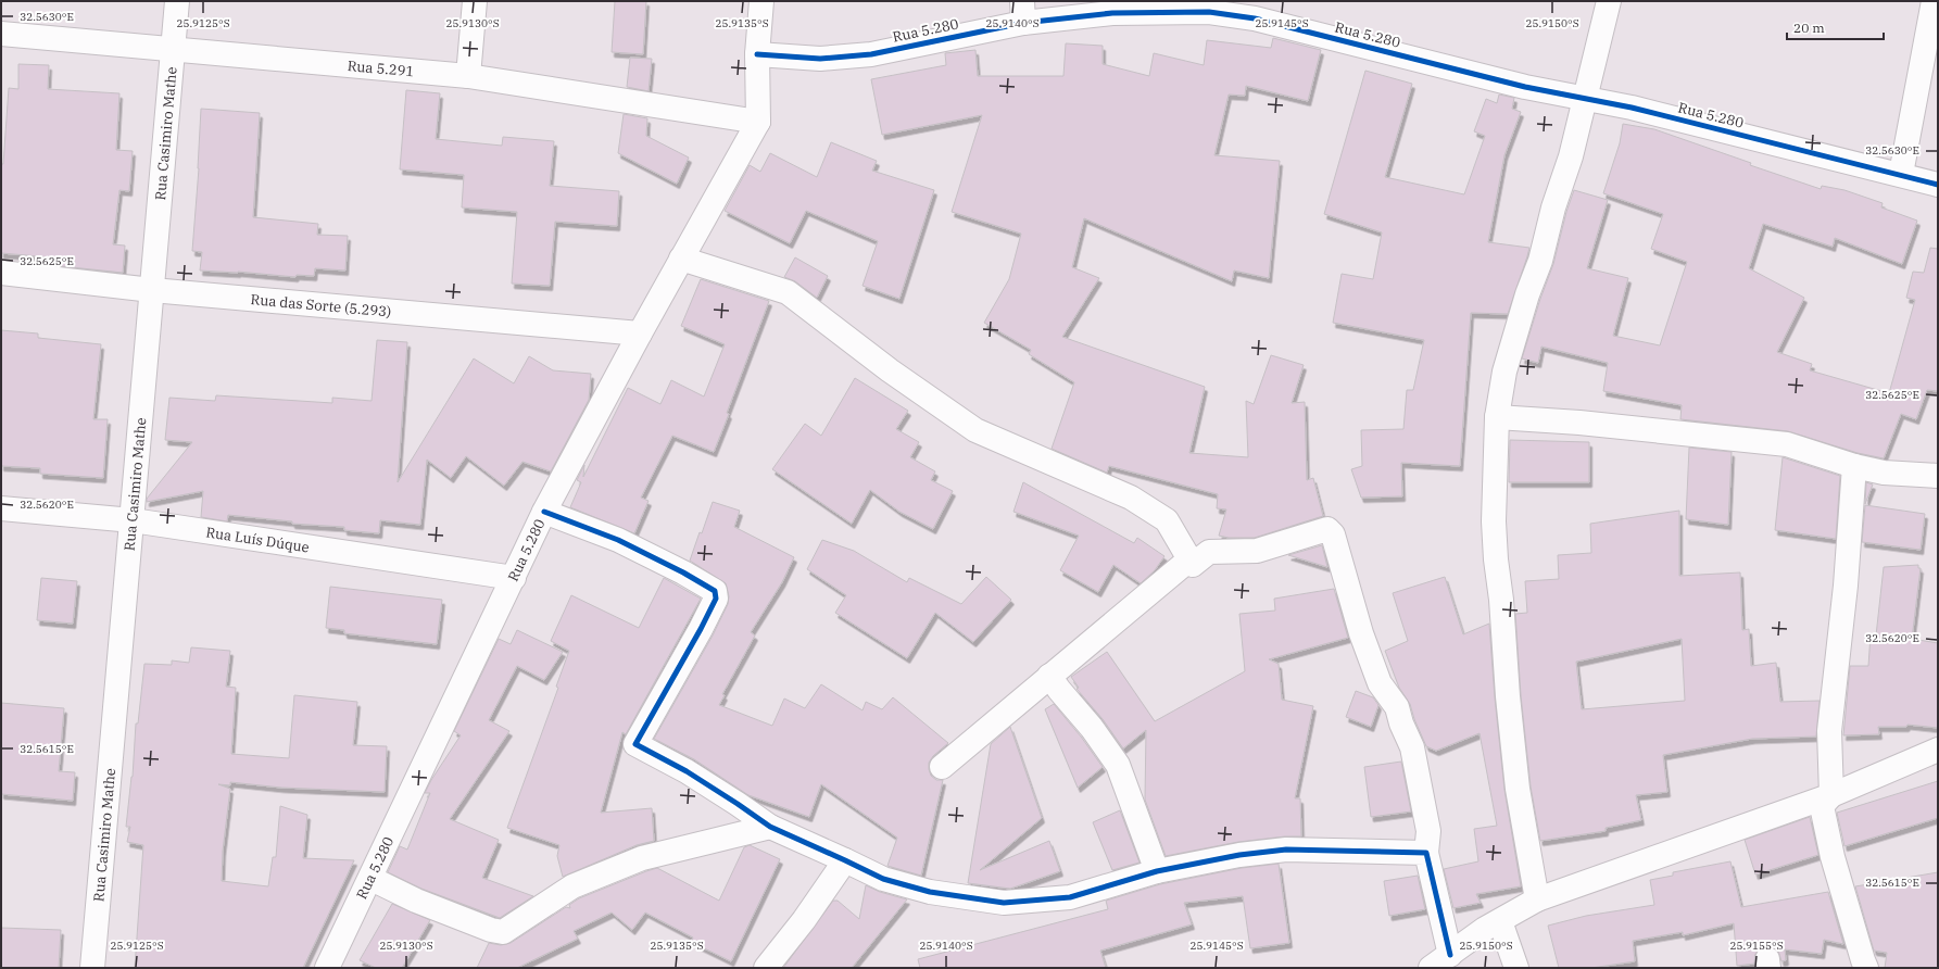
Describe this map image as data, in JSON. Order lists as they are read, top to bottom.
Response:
{
  "streets": {
    "street": [
      "Rua 5.280",
      "Rua 5.291",
      "Rua Casimiro Mathe",
      "Rua das Sorte (5.293)",
      "Rua Luís Dúque"
    ]
  },
  "crossings": [
    ["Rua 5.280", "Rua 5.291"],
    ["Rua 5.280", "Rua das Sorte (5.293)"],
    ["Rua 5.280", "Rua Luís Dúque"],
    ["Rua 5.291", "Rua Casimiro Mathe"],
    ["Rua Casimiro Mathe", "Rua das Sorte (5.293)"],
    ["Rua Casimiro Mathe", "Rua Luís Dúque"]
  ],
  "scale_bar": "20 m",
  "coordinates": [
    "32.5630°E",
    "25.9125°S",
    "25.9130°S",
    "25.9135°S",
    "25.9140°S",
    "25.9145°S",
    "25.9150°S",
    "32.5625°E",
    "32.5620°E",
    "32.5615°E",
    "25.9155°S"
  ]
}
